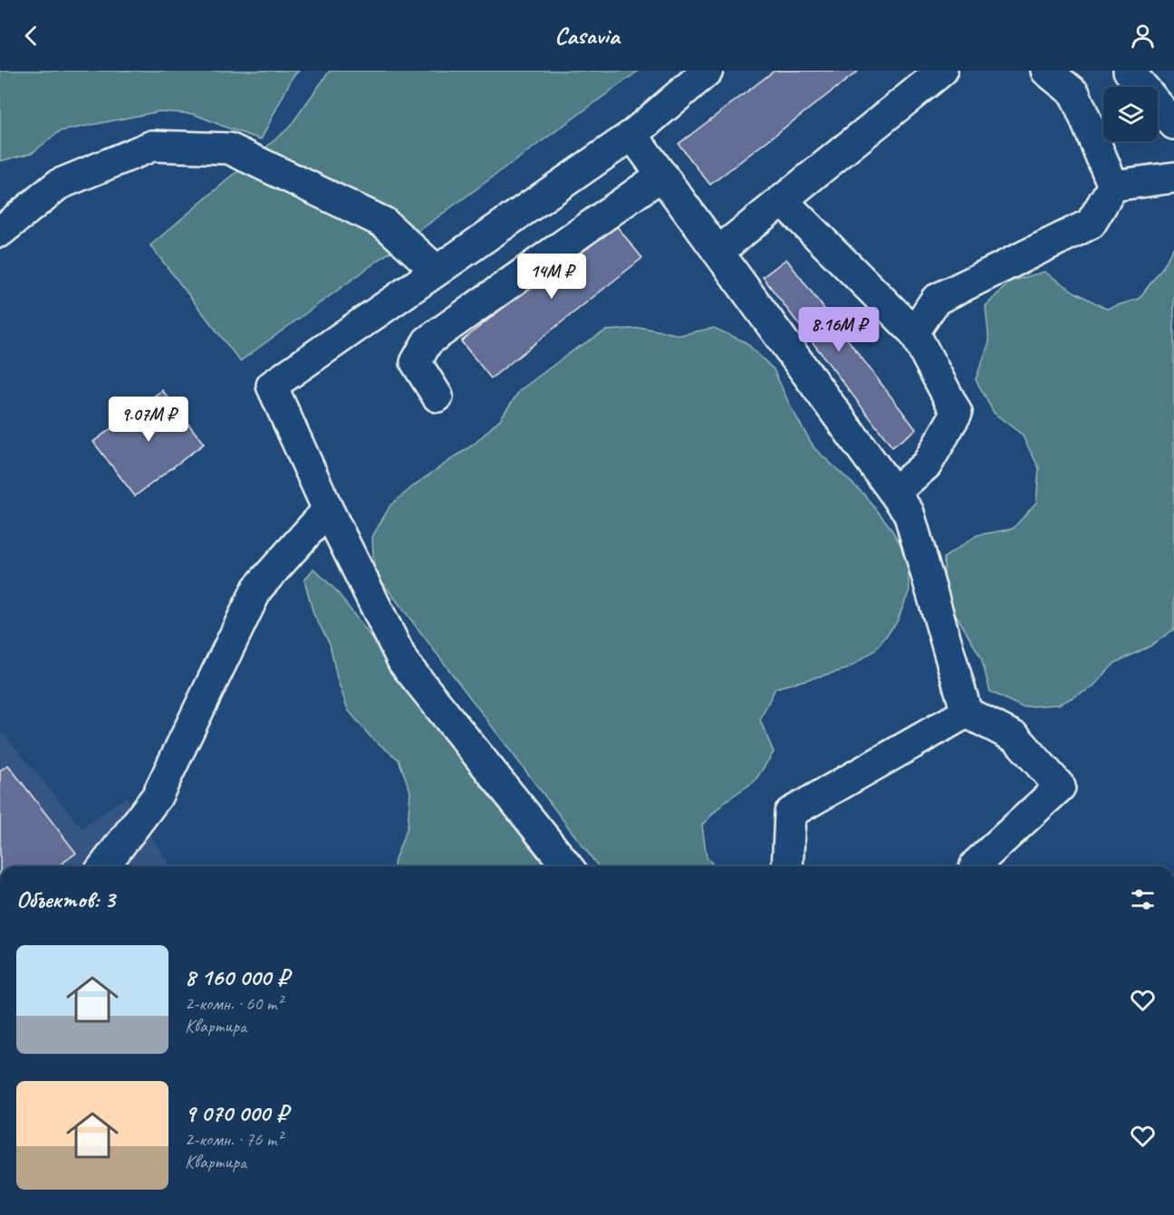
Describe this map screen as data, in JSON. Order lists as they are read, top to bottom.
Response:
{
  "page": {
    "header": "Casavia",
    "price": ["14M ₽", "8.16M ₽", "9.07M ₽"],
    "heading": "Объектов: 3",
    "list": [
      {
        "name": "8 160 000 ₽",
        "note": "2-комн. · 60 m² · Квартира"
      },
      {
        "name": "9 070 000 ₽",
        "note": "2-комн. · 76 m² · Квартира"
      }
    ]
  }
}
